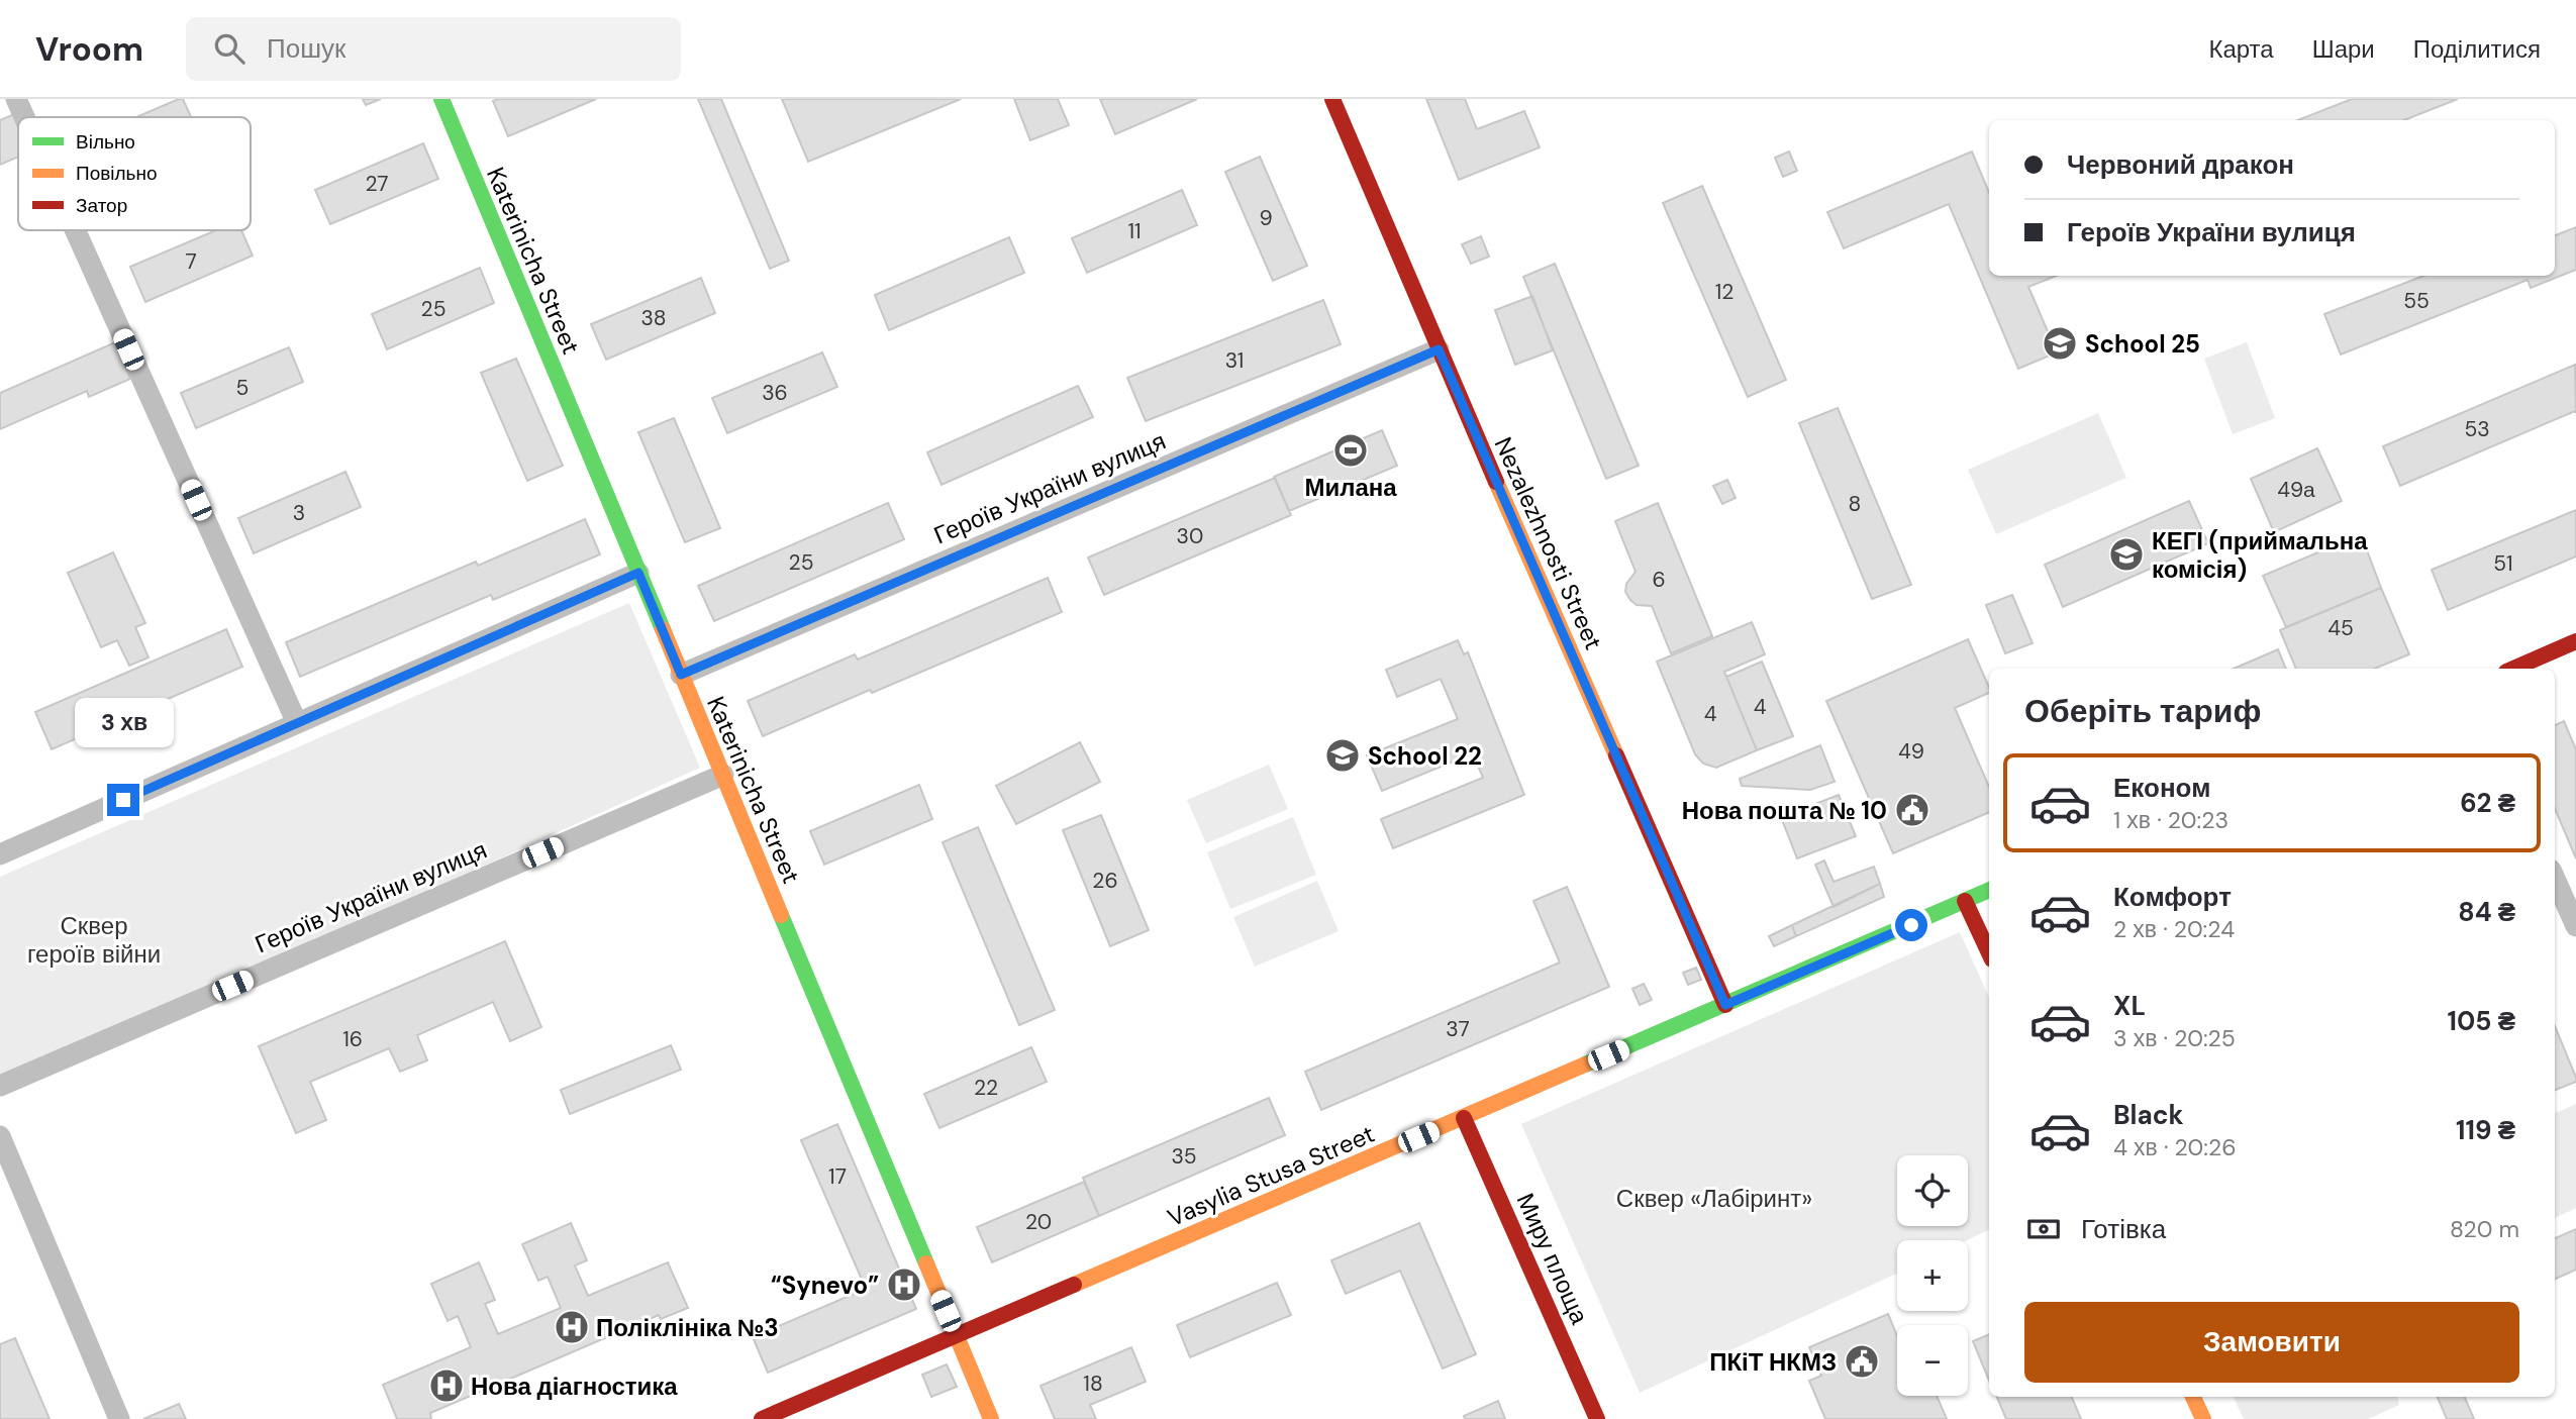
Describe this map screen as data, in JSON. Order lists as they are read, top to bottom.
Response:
{
  "streets": {
    "street": [
      "Katerinicha Street",
      "Героїв України вулиця",
      "Nezalezhnosti Street",
      "Vasylia Stusa Street",
      "Миру площа"
    ]
  },
  "crossings": [
    ["Katerinicha Street", "Героїв України вулиця"],
    ["Katerinicha Street", "Vasylia Stusa Street"],
    ["Героїв України вулиця", "Nezalezhnosti Street"],
    ["Nezalezhnosti Street", "Vasylia Stusa Street"],
    ["Vasylia Stusa Street", "Миру площа"]
  ],
  "parks": ["Сквер героїв війни", "Сквер «Лабіринт»"],
  "places": {
    "school or university": ["School 25", "КЕГІ (приймальна комісія)", "School 22"],
    "sports": ["Милана"],
    "public building": ["Нова пошта № 10", "ПКіТ НКМЗ"],
    "hospital": ["“Synevo”", "Поліклініка №3", "Нова діагностика"]
  },
  "house_numbers": [
    "27",
    "9",
    "11",
    "7",
    "12",
    "55",
    "25",
    "38",
    "31",
    "5",
    "36",
    "53",
    "49а",
    "8",
    "3",
    "30",
    "25",
    "51",
    "6",
    "45",
    "4",
    "4",
    "49",
    "26",
    "37",
    "16",
    "22",
    "35",
    "17",
    "20",
    "18"
  ],
  "legend": ["Вільно", "Повільно", "Затор"],
  "page": {
    "header": "Vroom",
    "search": "Пошук",
    "nav": ["Карта", "Шари", "Поділитися"],
    "banner": ["Червоний дракон", "Героїв України вулиця"],
    "heading": "Оберіть тариф",
    "bubble": "3 хв",
    "list": [
      {
        "name": "Економ",
        "note": "1 хв · 20:23",
        "value": "62 ₴"
      },
      {
        "name": "Комфорт",
        "note": "2 хв · 20:24",
        "value": "84 ₴"
      },
      {
        "name": "XL",
        "note": "3 хв · 20:25",
        "value": "105 ₴"
      },
      {
        "name": "Black",
        "note": "4 хв · 20:26",
        "value": "119 ₴"
      }
    ],
    "map_buttons": ["+", "−"],
    "pay": ["Готівка", "820 m"],
    "buttons": "Замовити"
  }
}
